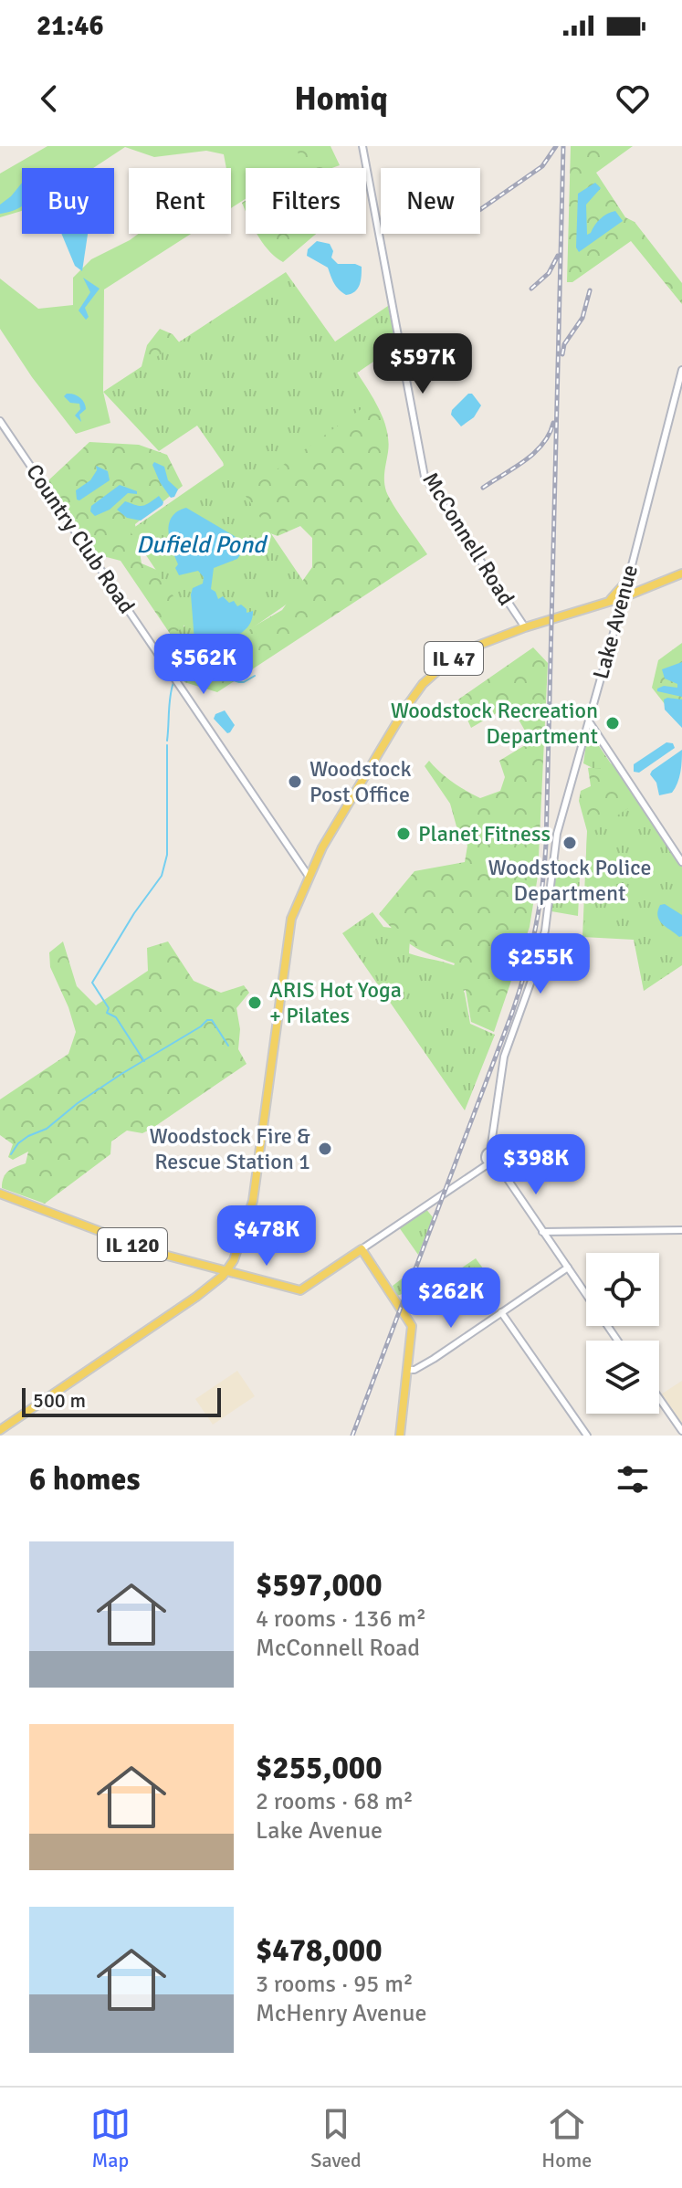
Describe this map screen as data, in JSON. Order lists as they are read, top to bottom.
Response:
{
  "streets": {
    "main road": ["IL 47", "IL 120"],
    "street": ["Country Club Road", "McConnell Road", "Lake Avenue"]
  },
  "crossings": [
    ["Country Club Road", "IL 47"],
    ["McConnell Road", "IL 47"],
    ["Lake Avenue", "IL 47"],
    ["IL 47", "IL 120"]
  ],
  "water": ["Dufield Pond"],
  "places": [
    "Woodstock Recreation Department",
    "Woodstock Post Office",
    "Planet Fitness",
    "Woodstock Police Department",
    "ARIS Hot Yoga + Pilates",
    "Woodstock Fire & Rescue Station 1"
  ],
  "scale_bar": "500 m",
  "page": {
    "status": "21:46",
    "header": "Homiq",
    "chip": [
      "Buy",
      "Rent",
      "Filters",
      "New"
    ],
    "price": [
      "$597K",
      "$562K",
      "$255K",
      "$398K",
      "$478K",
      "$262K"
    ],
    "scale": "500 m",
    "heading": "6 homes",
    "list": [
      {
        "name": "$597,000",
        "note": "4 rooms · 136 m² · McConnell Road"
      },
      {
        "name": "$255,000",
        "note": "2 rooms · 68 m² · Lake Avenue"
      },
      {
        "name": "$478,000",
        "note": "3 rooms · 95 m² · McHenry Avenue"
      }
    ],
    "tabs": ["Map", "Saved", "Home"]
  }
}
